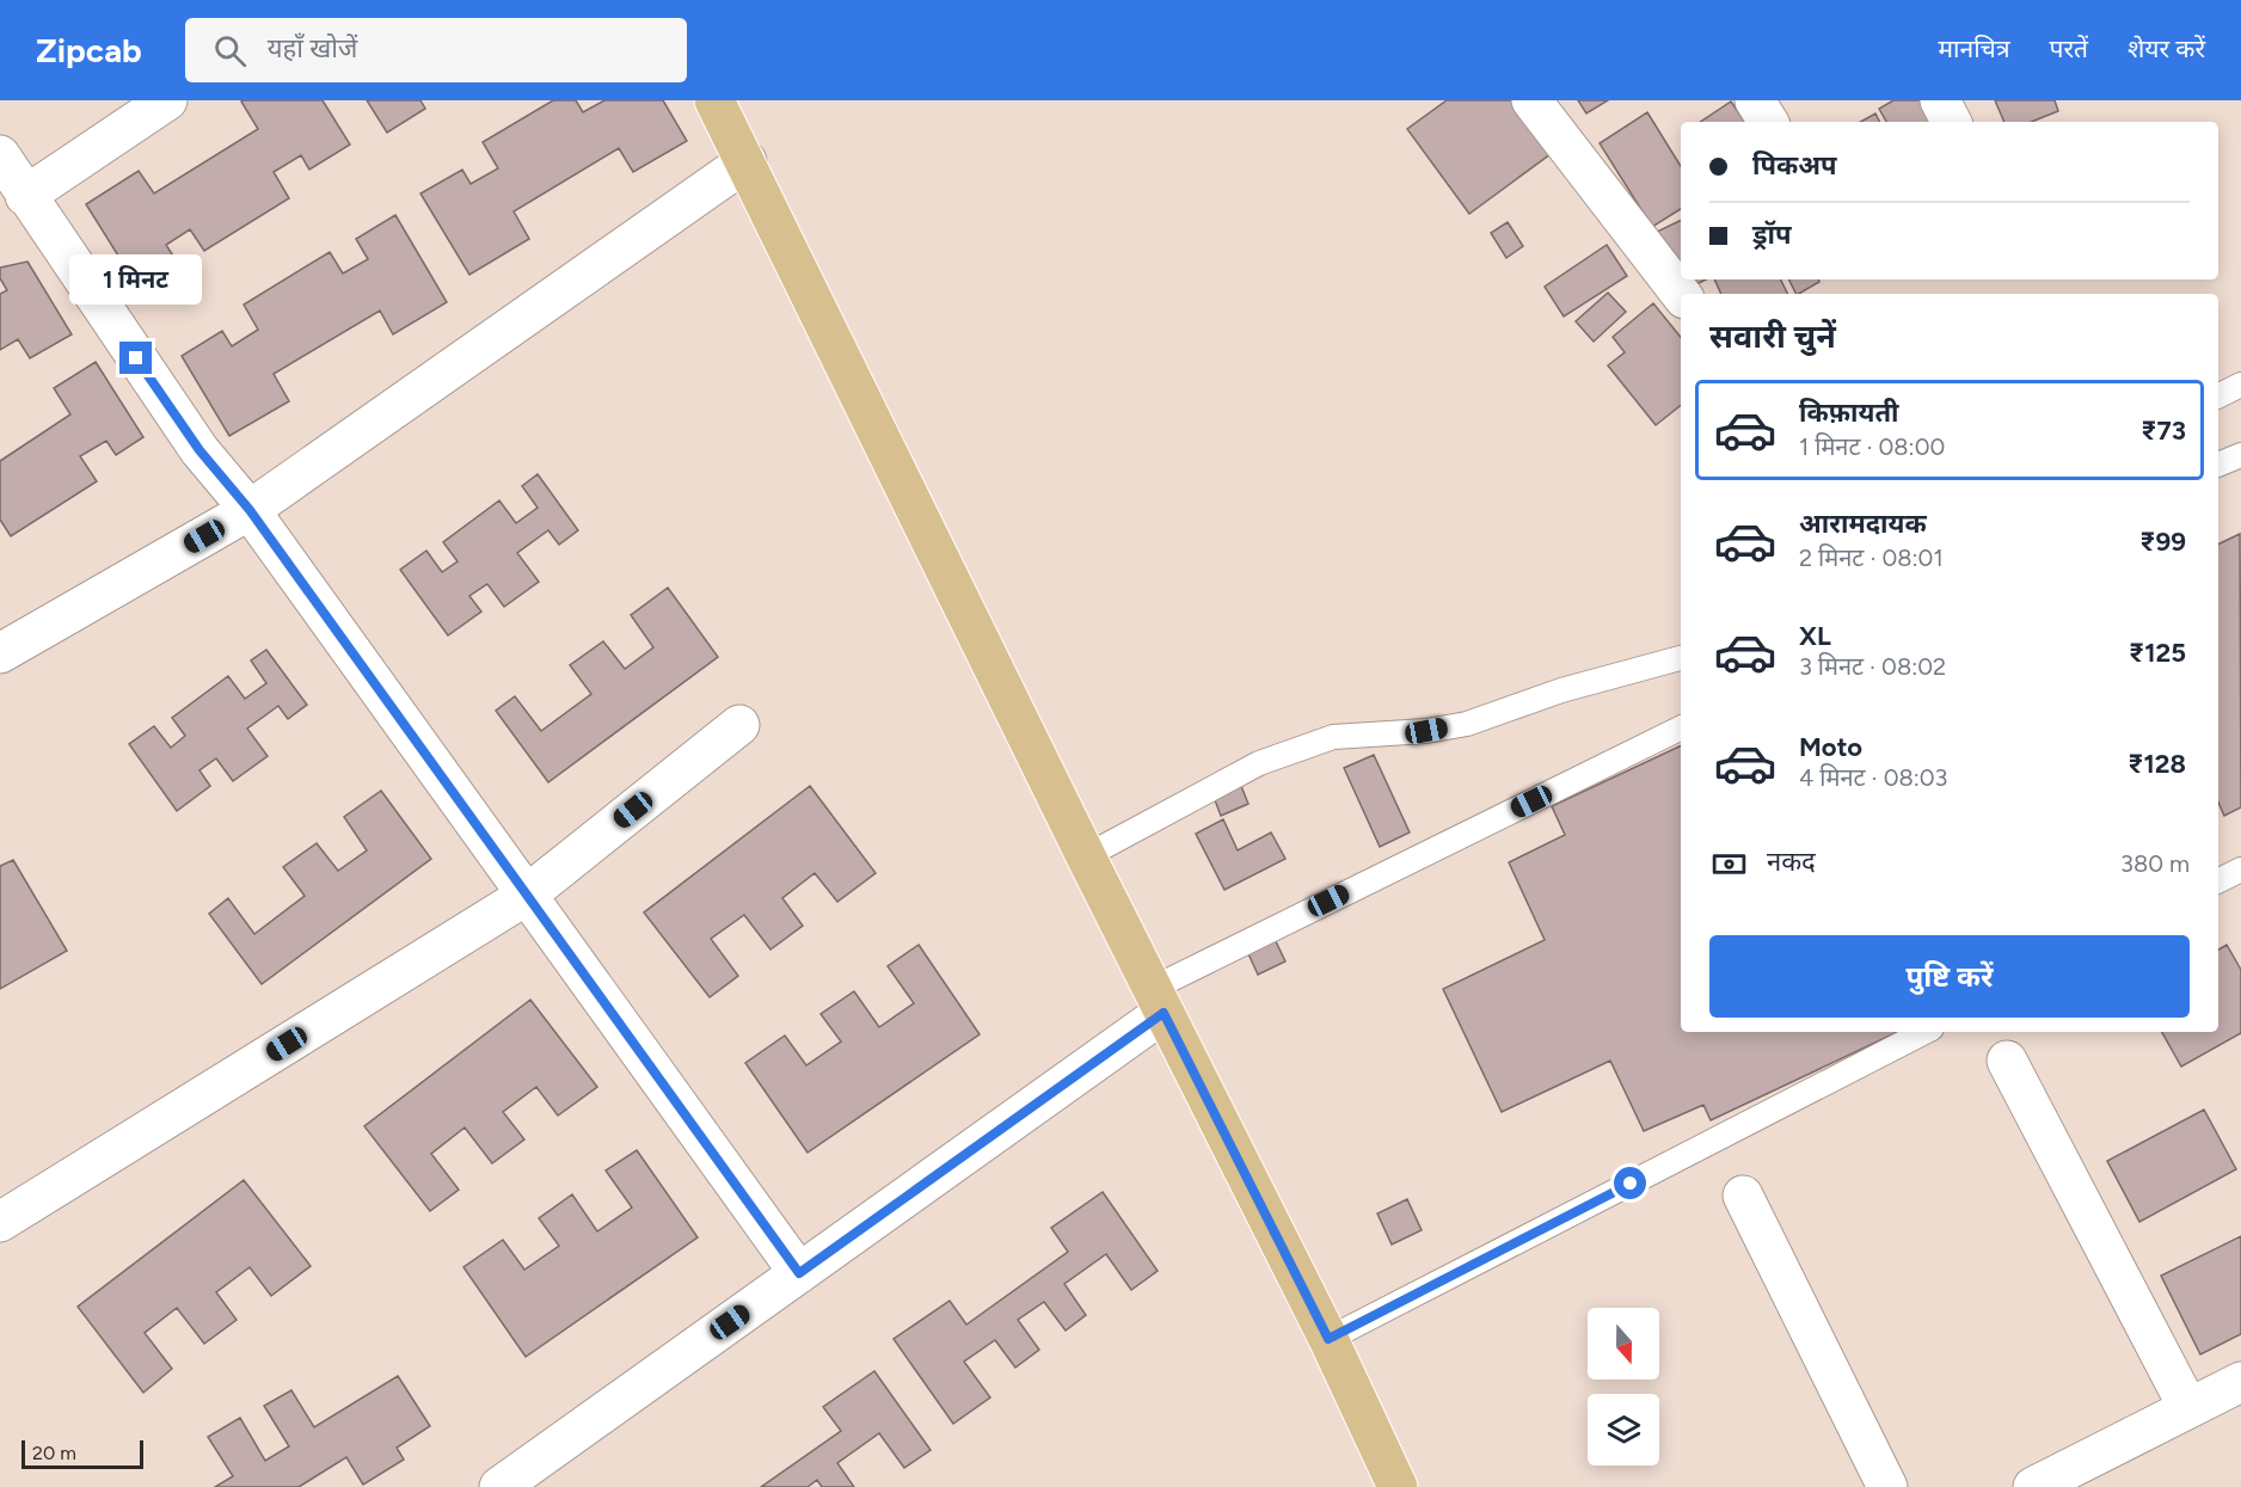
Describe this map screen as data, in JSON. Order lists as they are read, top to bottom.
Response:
{
  "scale_bar": "20 m",
  "north": "bottom",
  "page": {
    "header": "Zipcab",
    "search": "यहाँ खोजें",
    "nav": ["मानचित्र", "परतें", "शेयर करें"],
    "banner": ["पिकअप", "ड्रॉप"],
    "bubble": "1 मिनट",
    "heading": "सवारी चुनें",
    "list": [
      {
        "name": "किफ़ायती",
        "note": "1 मिनट · 08:00",
        "value": "₹73"
      },
      {
        "name": "आरामदायक",
        "note": "2 मिनट · 08:01",
        "value": "₹99"
      },
      {
        "name": "XL",
        "note": "3 मिनट · 08:02",
        "value": "₹125"
      },
      {
        "name": "Moto",
        "note": "4 मिनट · 08:03",
        "value": "₹128"
      }
    ],
    "pay": ["नकद", "380 m"],
    "buttons": "पुष्टि करें",
    "scale": "20 m"
  }
}
